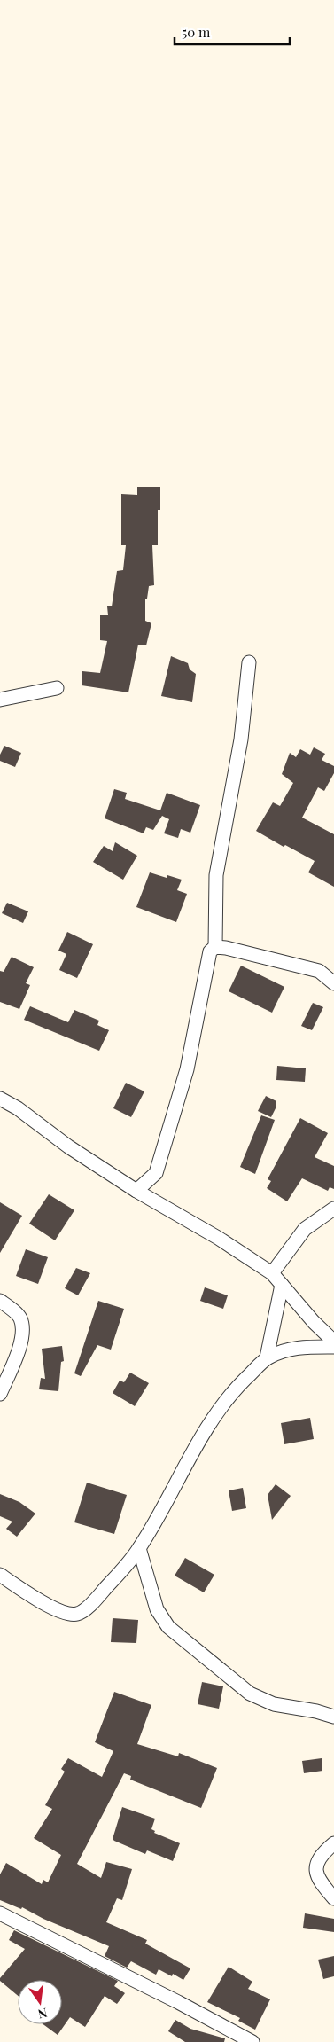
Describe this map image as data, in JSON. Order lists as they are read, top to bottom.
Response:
{
  "scale_bar": "50 m",
  "north": "bottom"
}
